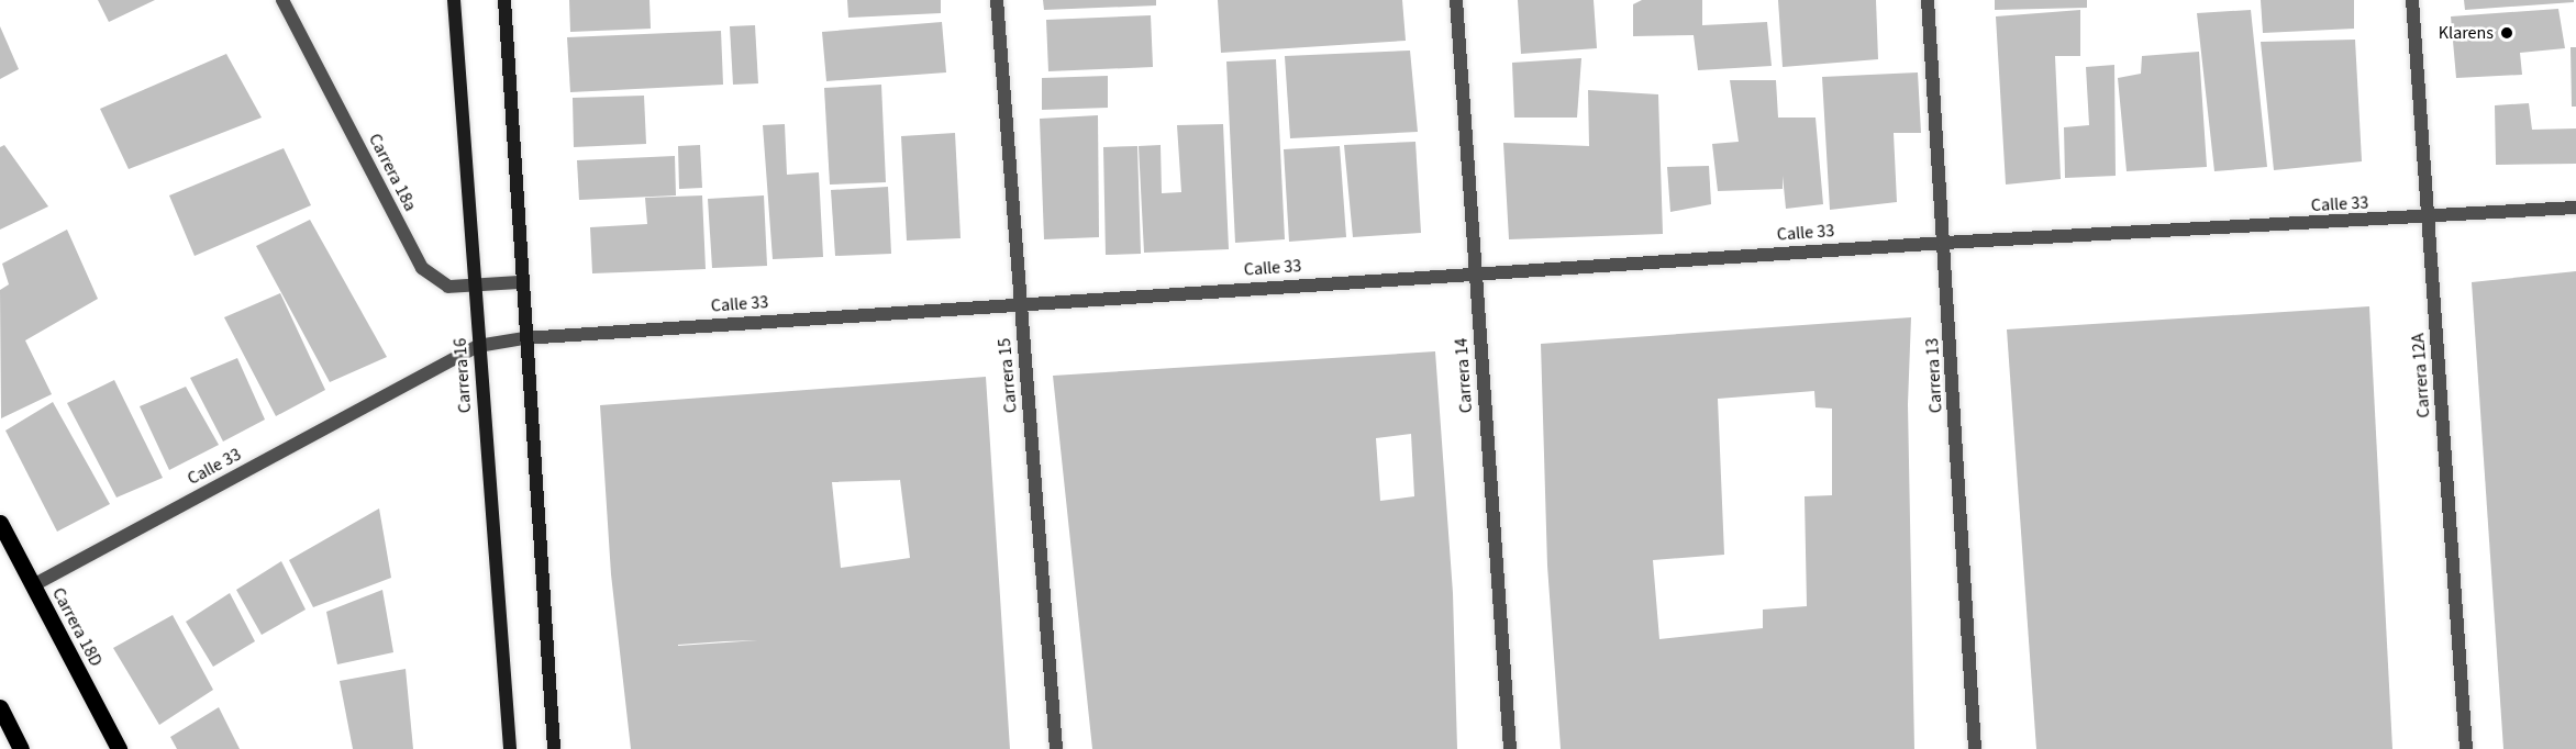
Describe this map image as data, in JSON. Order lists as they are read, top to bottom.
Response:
{
  "streets": {
    "main road": ["Carrera 18D"],
    "street": [
      "Carrera 18a",
      "Calle 33",
      "Carrera 16",
      "Carrera 15",
      "Carrera 14",
      "Carrera 13",
      "Carrera 12A"
    ]
  },
  "crossings": [
    ["Carrera 18a", "Carrera 16"],
    ["Calle 33", "Carrera 16"],
    ["Calle 33", "Carrera 15"],
    ["Calle 33", "Carrera 14"],
    ["Calle 33", "Carrera 13"],
    ["Calle 33", "Carrera 12A"],
    ["Calle 33", "Carrera 18D"]
  ],
  "places": ["Klarens"]
}
